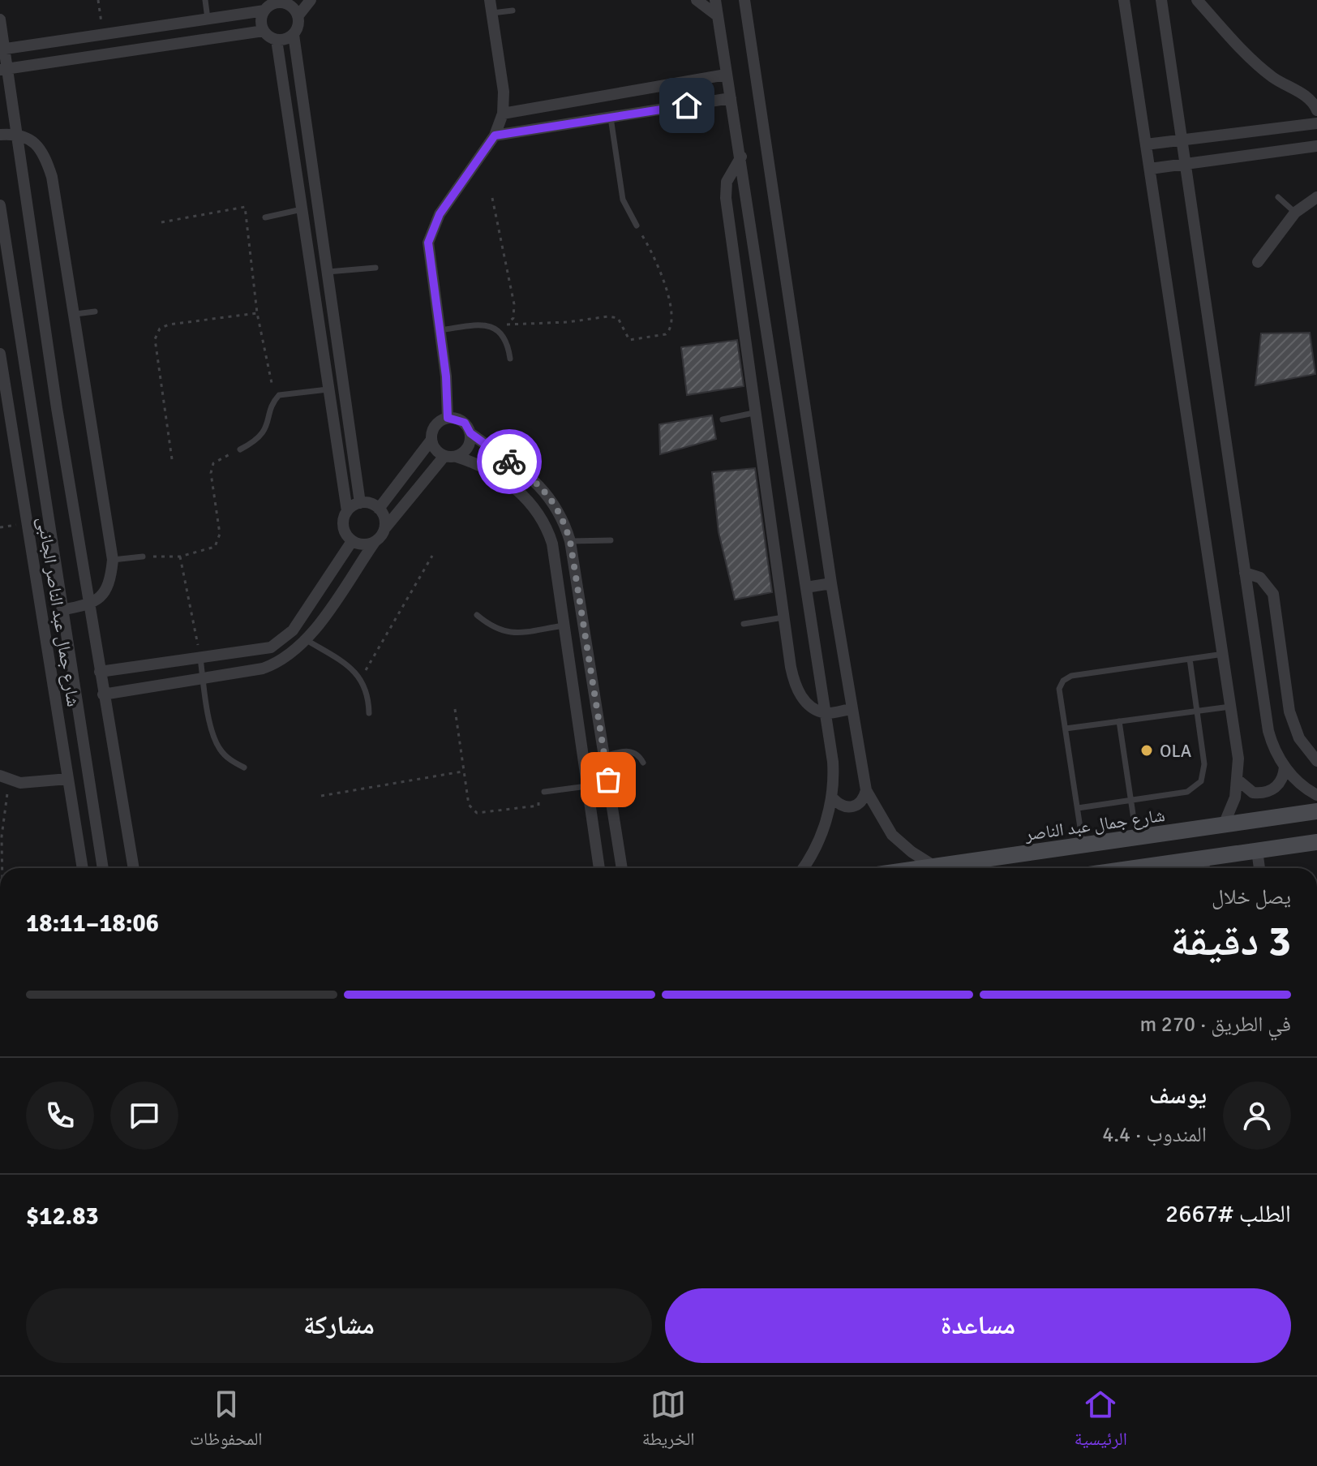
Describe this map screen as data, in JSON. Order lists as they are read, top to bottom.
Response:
{
  "streets": {
    "main road": ["شارع جمال عبد الناصر"],
    "street": ["شارع جمال عبد الناصر الجانبى"]
  },
  "places": ["OLA"],
  "page": {
    "heading": ["3 دقيقة", "يصل خلال", "18:06–18:11"],
    "panel": [
      "يوسف",
      "المندوب · 4.4",
      "الطلب #2667",
      "$12.83"
    ],
    "bar": "في الطريق · 270 m",
    "buttons": ["مساعدة", "مشاركة"],
    "tabs": ["الرئيسية", "الخريطة", "المحفوظات"]
  }
}
